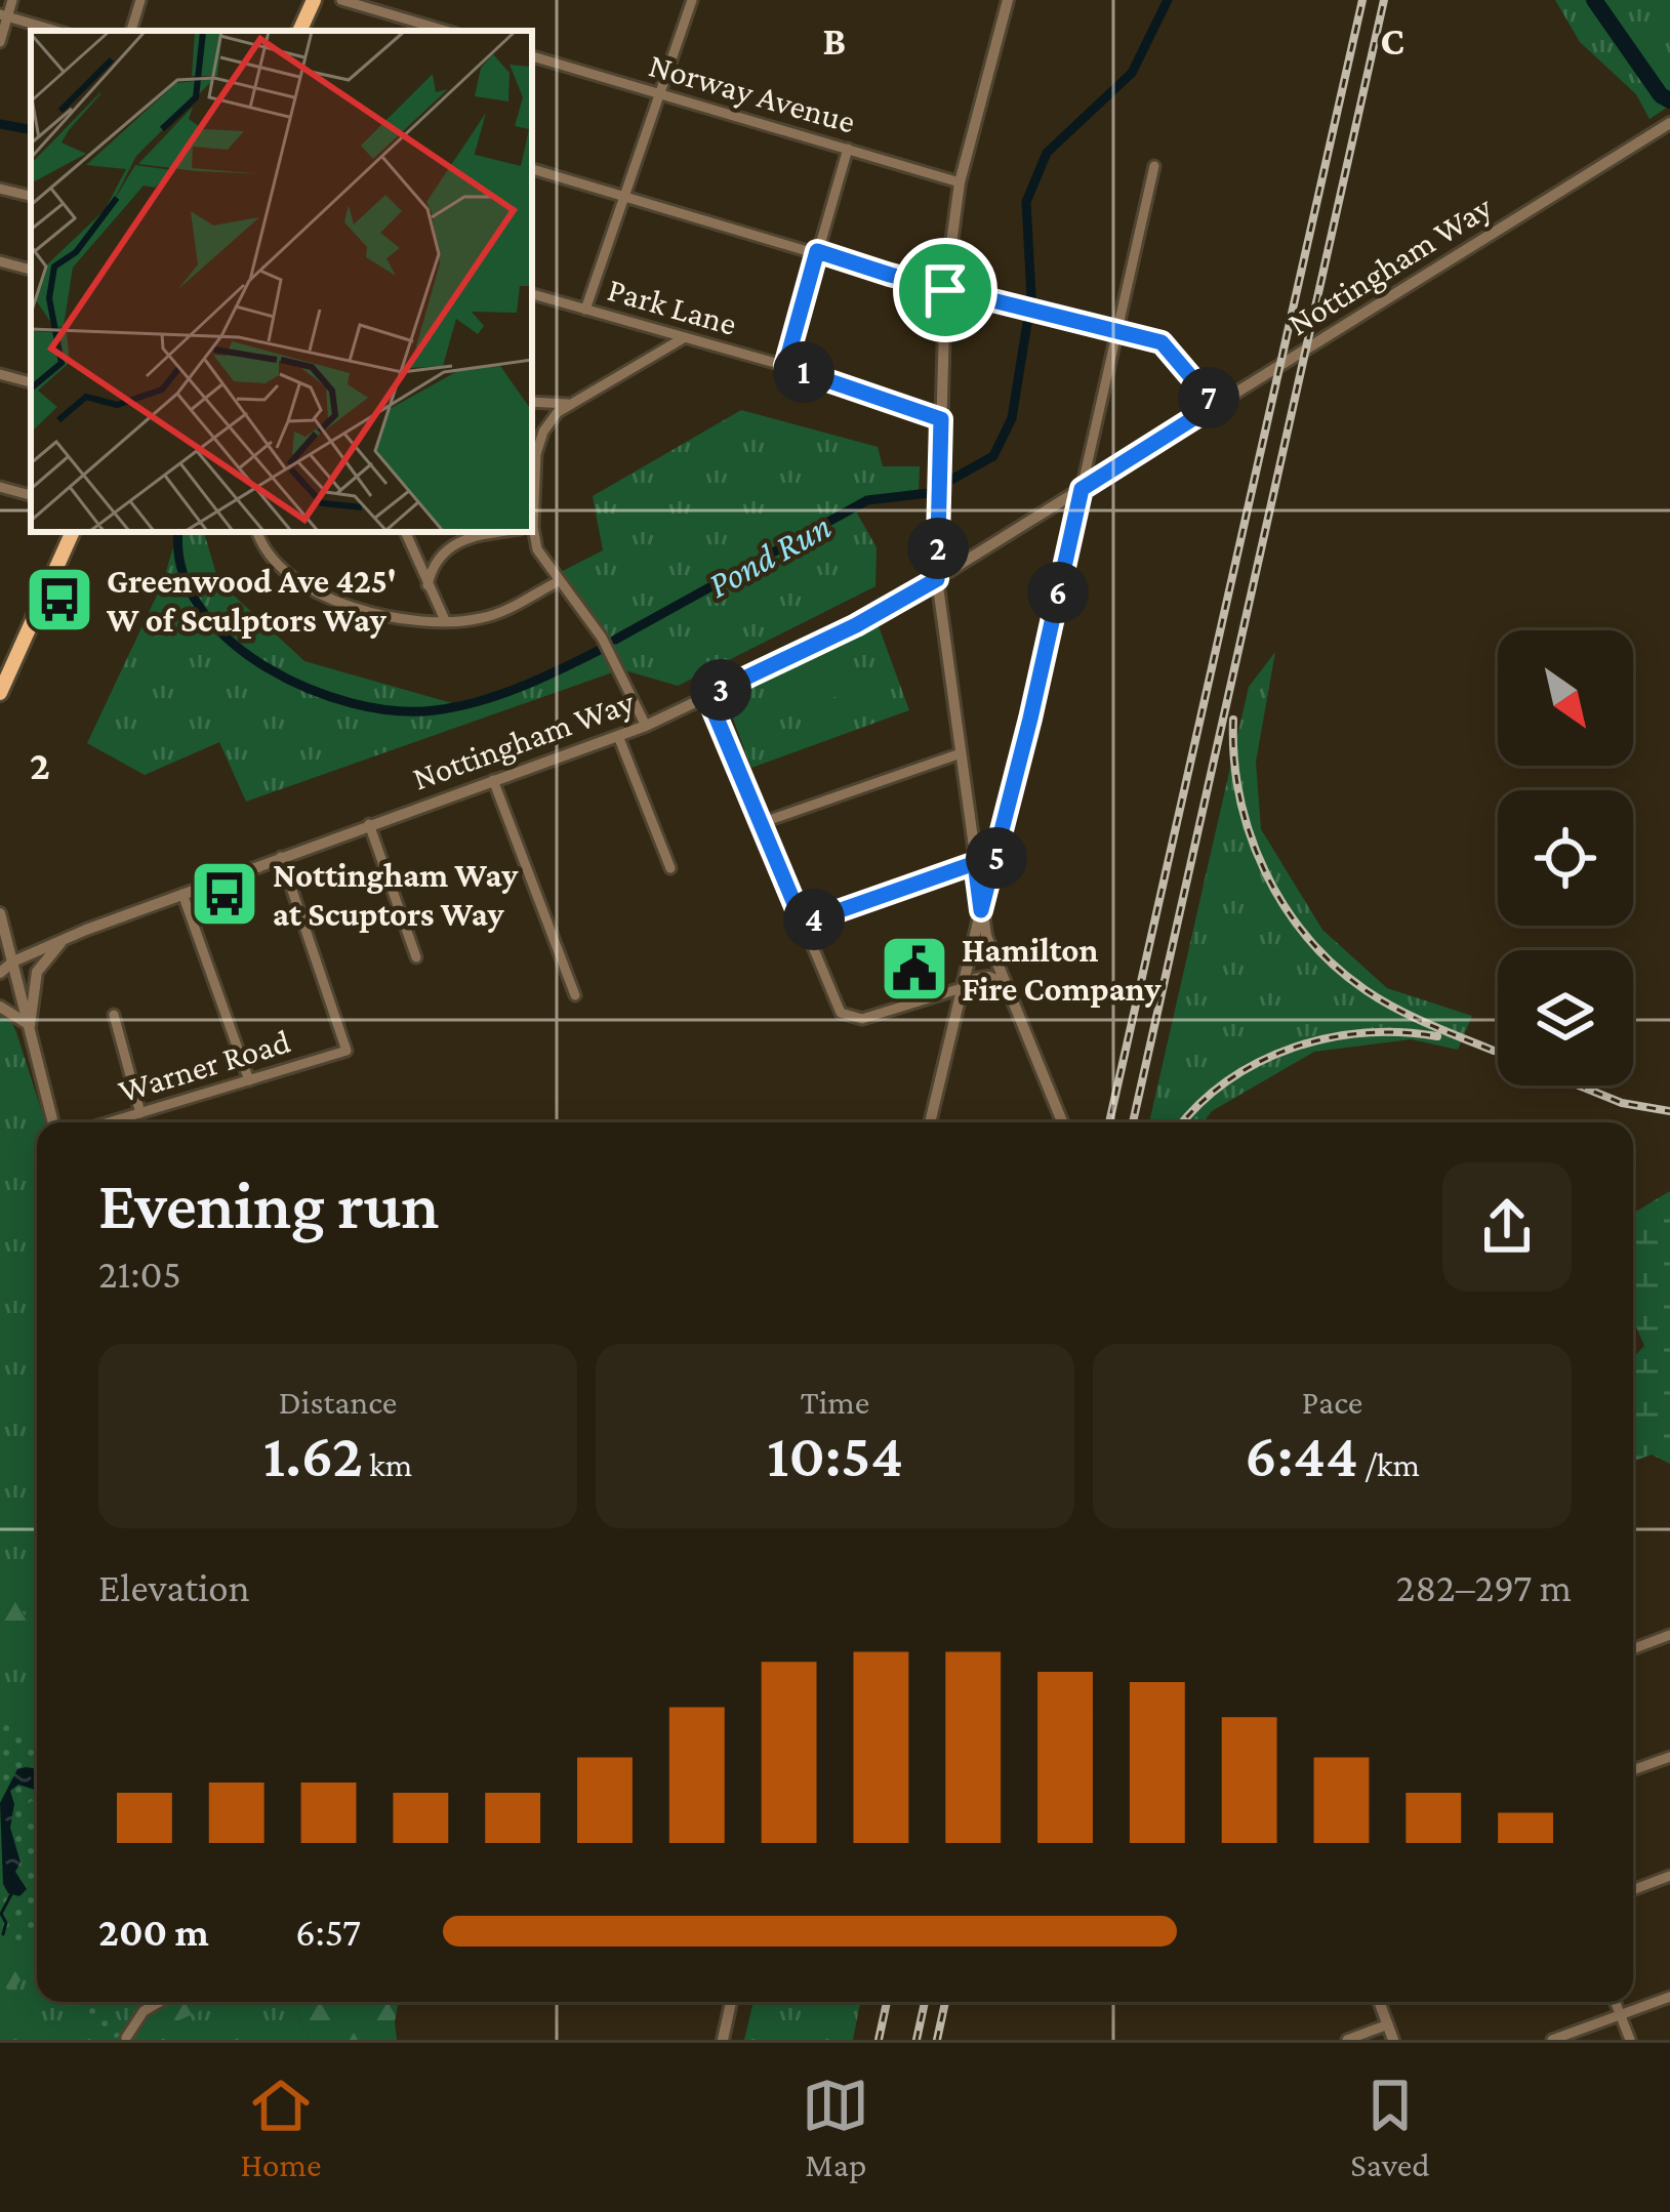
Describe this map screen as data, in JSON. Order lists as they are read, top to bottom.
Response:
{
  "streets": {
    "street": [
      "Norway Avenue",
      "Nottingham Way",
      "Park Lane",
      "Warner Road"
    ]
  },
  "crossings": [
    ["Nottingham Way", "Warner Road"]
  ],
  "water": ["Pond Run"],
  "places": {
    "bus stop": ["Greenwood Ave 425' W of Sculptors Way", "Nottingham Way at Scuptors Way"],
    "public building": ["Hamilton Fire Company"]
  },
  "north": "bottom right",
  "page": {
    "pins": [
      "1",
      "7",
      "2",
      "6",
      "3",
      "5",
      "4"
    ],
    "heading": ["Evening run", "21:05"],
    "stats": [
      ["Distance", "1.62 km"],
      ["Time", "10:54"],
      ["Pace", "6:44 /km"]
    ],
    "chart": ["Elevation", "282–297 m"],
    "list": [
      {
        "name": "200 m",
        "note": "6:57"
      }
    ],
    "tabs": ["Home", "Map", "Saved"]
  },
  "grid": {
    "columns": ["B", "C"],
    "rows": ["2"]
  }
}
